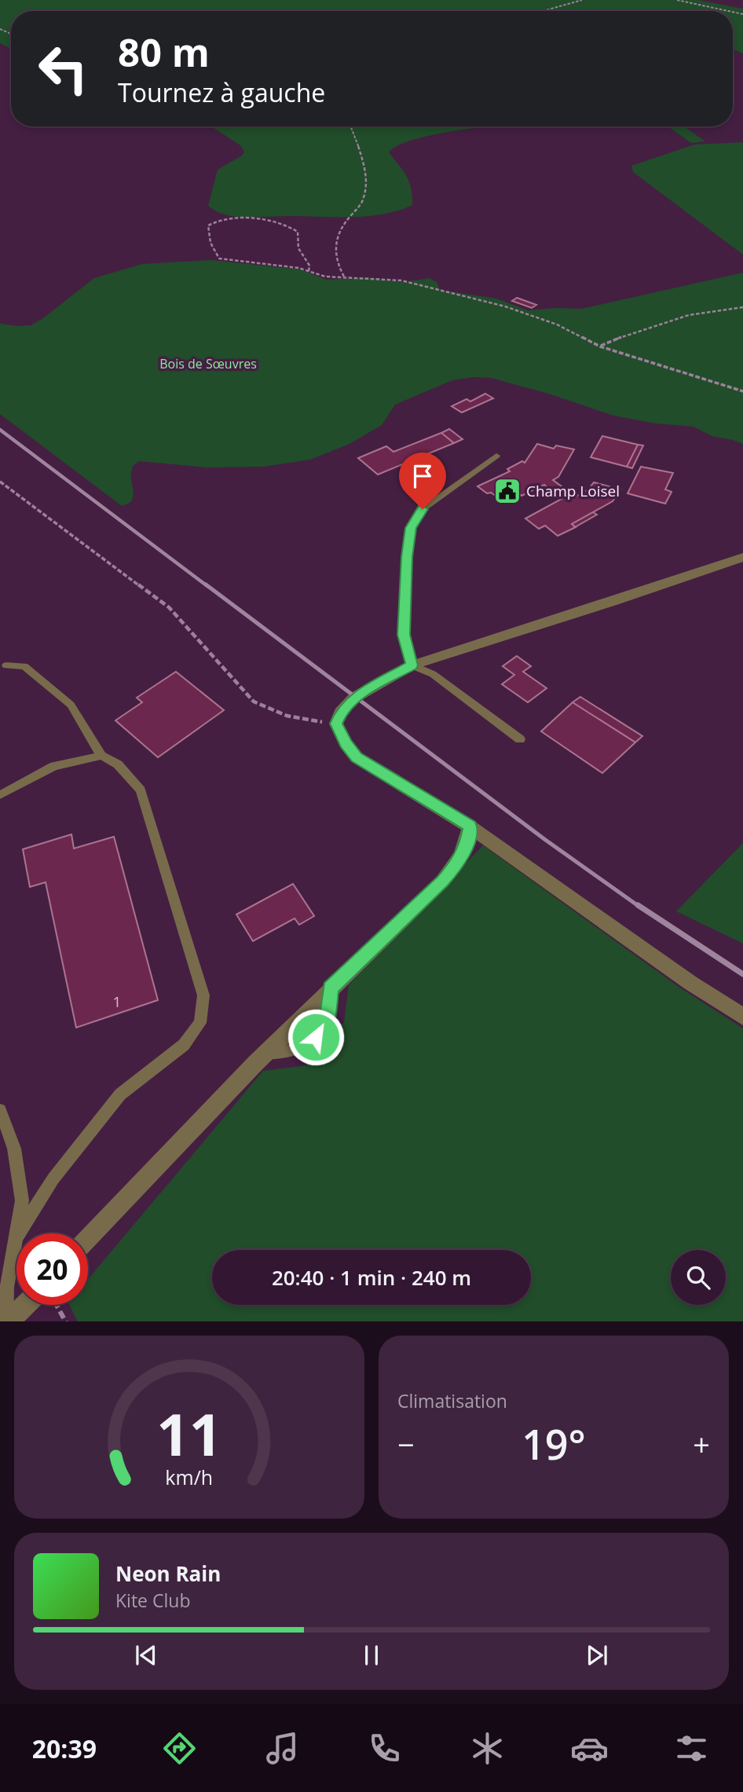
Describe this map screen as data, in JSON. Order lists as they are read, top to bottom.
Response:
{
  "parks": ["Bois de Sœuvres"],
  "places": {
    "public building": ["Champ Loisel"]
  },
  "house_numbers": ["1"],
  "page": {
    "turn": ["80 m", "Tournez à gauche"],
    "limit": "20",
    "trip": "20:40 · 1 min · 240 m",
    "tile": "Climatisation",
    "heat": ["−", "19°", "+"],
    "song": ["Neon Rain", "Kite Club"],
    "tabs": "20:39",
    "gauge": ["11", "km/h"]
  }
}
